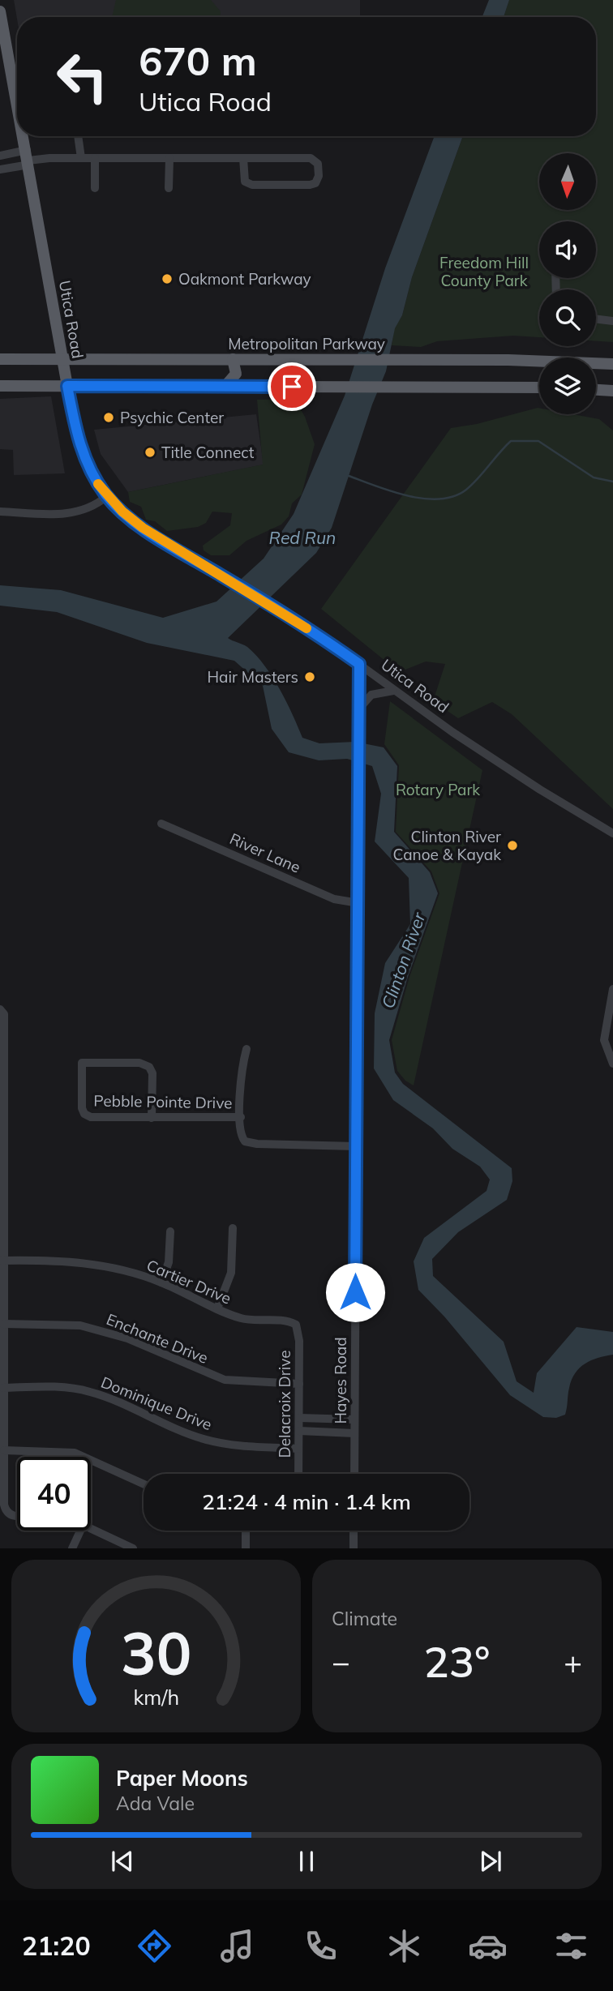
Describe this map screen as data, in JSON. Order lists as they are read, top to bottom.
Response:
{
  "streets": {
    "main road": ["Utica Road", "Metropolitan Parkway"],
    "street": [
      "River Lane",
      "Pebble Pointe Drive",
      "Cartier Drive",
      "Enchante Drive",
      "Hayes Road",
      "Dominique Drive",
      "Delacroix Drive"
    ]
  },
  "crossings": [
    ["Utica Road", "Metropolitan Parkway"],
    ["Utica Road", "Hayes Road"],
    ["River Lane", "Hayes Road"],
    ["Pebble Pointe Drive", "Hayes Road"],
    ["Cartier Drive", "Delacroix Drive"],
    ["Enchante Drive", "Delacroix Drive"],
    ["Dominique Drive", "Delacroix Drive"]
  ],
  "water": ["Red Run", "Clinton River"],
  "parks": ["Freedom Hill County Park", "Rotary Park"],
  "places": [
    "Oakmont Parkway",
    "Psychic Center",
    "Title Connect",
    "Hair Masters",
    "Clinton River Canoe & Kayak"
  ],
  "north": "bottom",
  "page": {
    "turn": ["670 m", "Utica Road"],
    "limit": "40",
    "trip": "21:24 · 4 min · 1.4 km",
    "tile": "Climate",
    "heat": ["−", "23°", "+"],
    "song": ["Paper Moons", "Ada Vale"],
    "tabs": "21:20",
    "gauge": ["30", "km/h"]
  }
}
